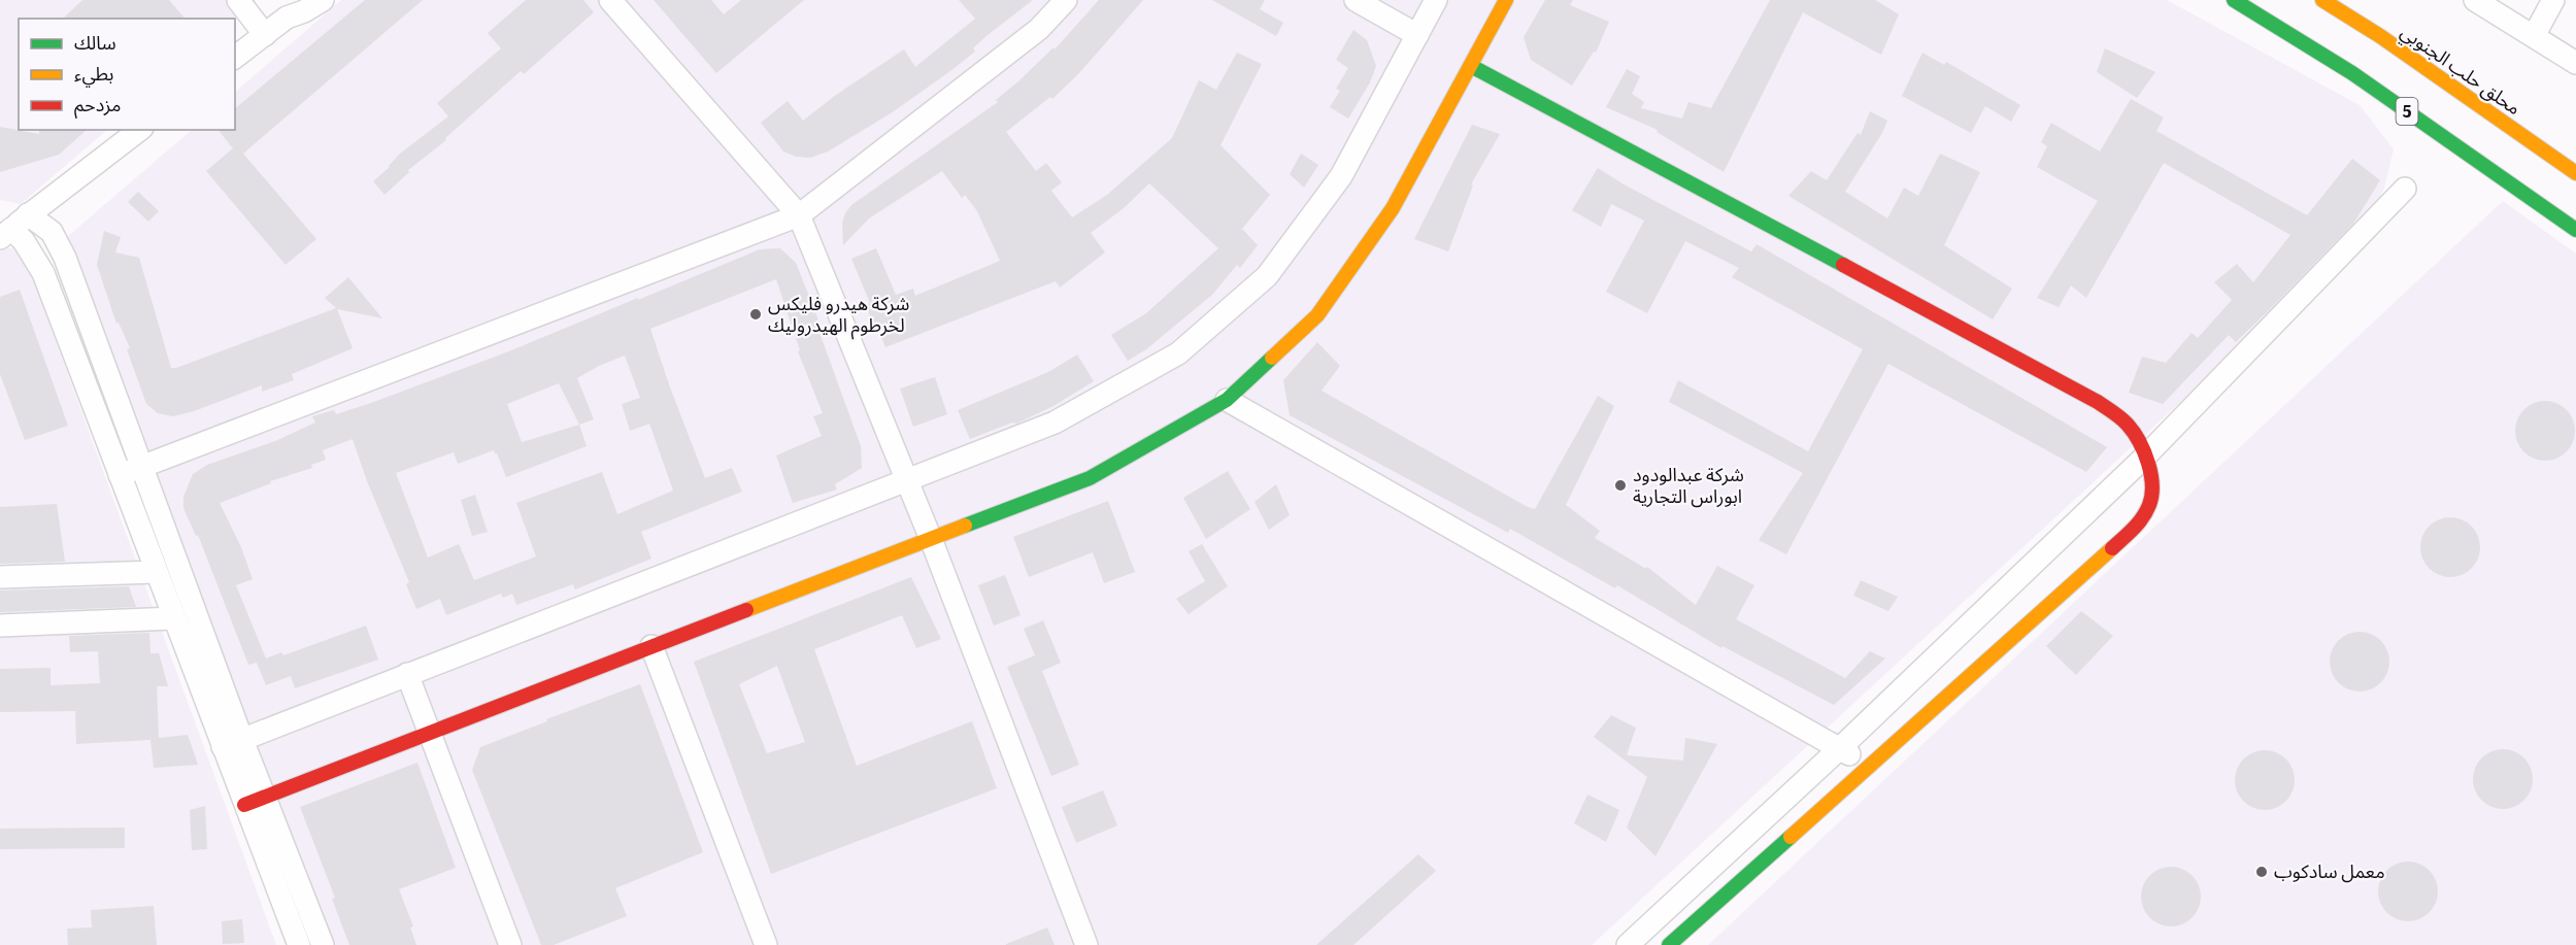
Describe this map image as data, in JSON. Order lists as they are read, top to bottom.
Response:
{
  "streets": {
    "main road": ["محلق حلب الجنوبي", "5"]
  },
  "places": ["شركة هيدرو فليكس لخرطوم الهيدروليك", "شركة عبدالودود ابوراس التجارية", "معمل سادكوب"],
  "legend": ["سالك", "بطيء", "مزدحم"]
}
